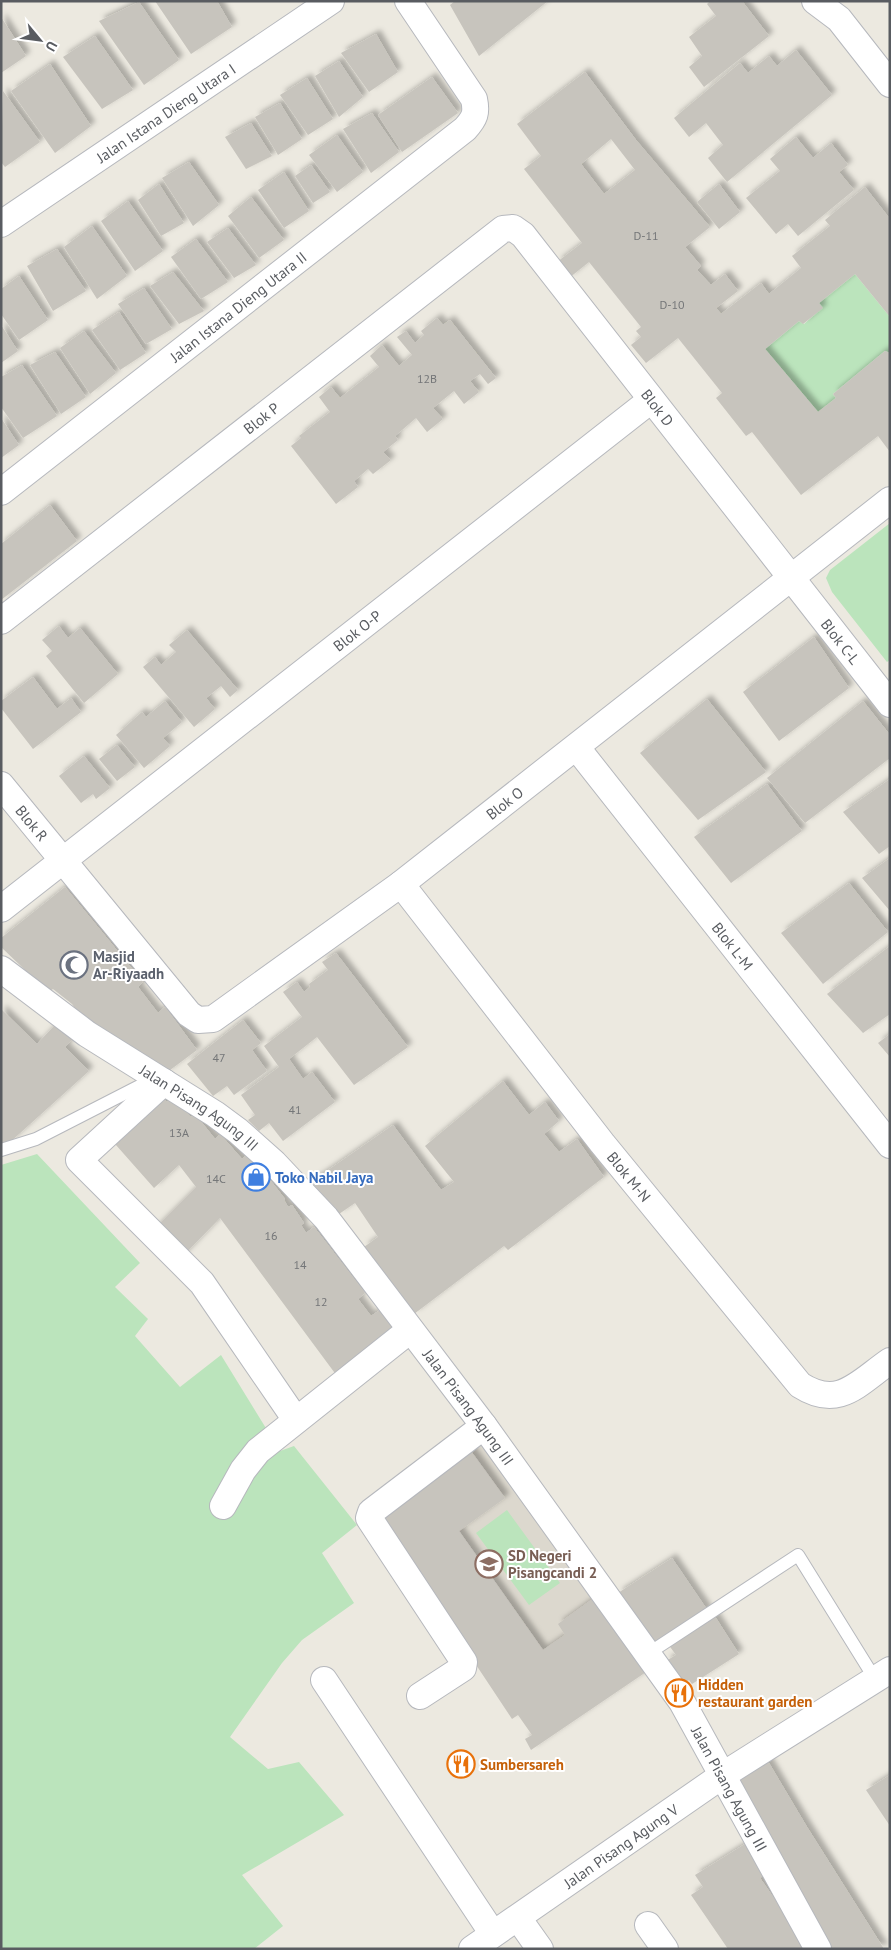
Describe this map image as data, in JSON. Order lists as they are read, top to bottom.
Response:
{
  "streets": {
    "street": [
      "Jalan Istana Dieng Utara I",
      "Jalan Istana Dieng Utara II",
      "Blok D",
      "Blok P",
      "Blok O-P",
      "Blok C-L",
      "Blok O",
      "Blok R",
      "Blok L-M",
      "Jalan Pisang Agung III",
      "Blok M-N",
      "Jalan Pisang Agung V"
    ]
  },
  "crossings": [
    ["Blok D", "Blok P"],
    ["Blok D", "Blok O-P"],
    ["Blok D", "Blok C-L"],
    ["Blok D", "Blok O"],
    ["Blok O-P", "Blok R"],
    ["Blok C-L", "Blok O"],
    ["Blok O", "Blok R"],
    ["Blok O", "Blok L-M"],
    ["Blok O", "Blok M-N"],
    ["Jalan Pisang Agung III", "Jalan Pisang Agung V"]
  ],
  "places": {
    "mosque": ["Masjid Ar-Riyaadh"],
    "shop": ["Toko Nabil Jaya"],
    "school or university": ["SD Negeri Pisangcandi 2"],
    "restaurant": ["Hidden restaurant garden", "Sumbersareh"]
  },
  "house_numbers": [
    "D-11",
    "D-10",
    "12B",
    "47",
    "41",
    "13A",
    "14C",
    "16",
    "14",
    "12"
  ],
  "north": "bottom right"
}
